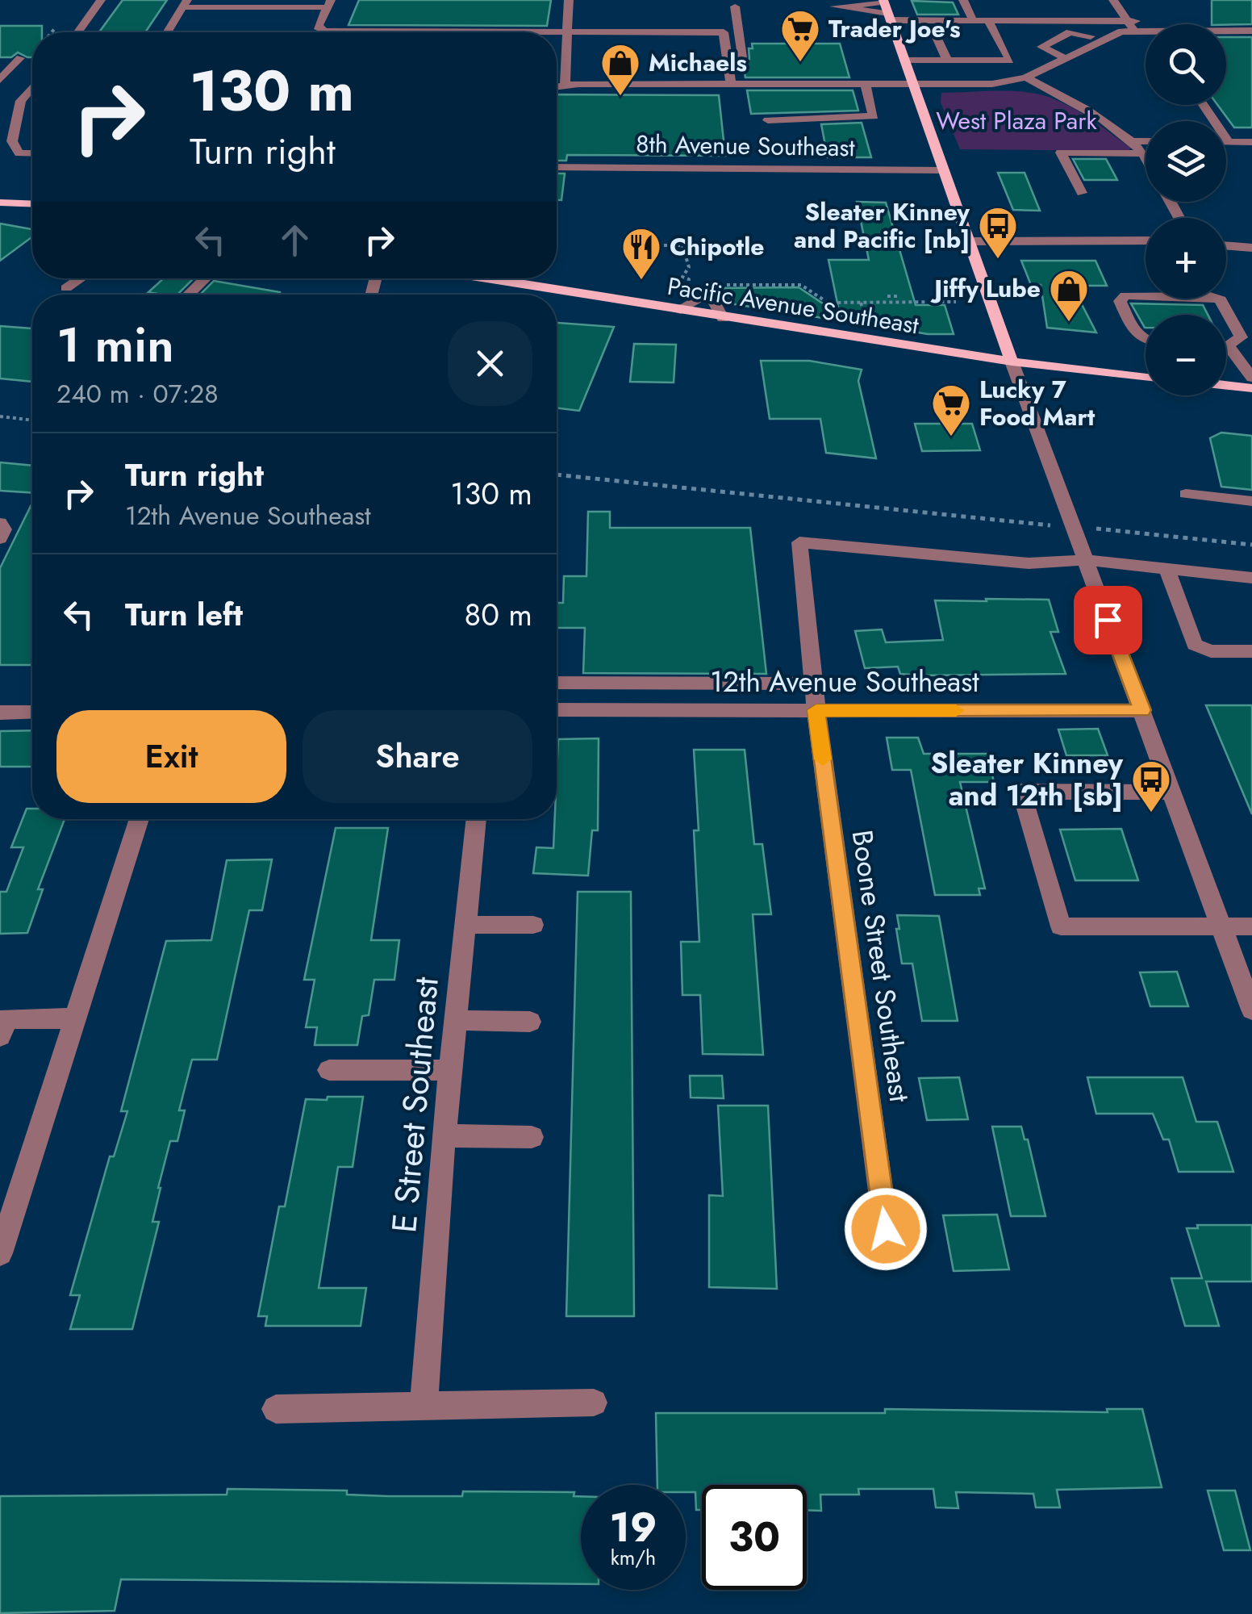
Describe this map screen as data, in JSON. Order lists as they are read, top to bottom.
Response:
{
  "streets": {
    "main road": ["Pacific Avenue Southeast"],
    "street": [
      "8th Avenue Southeast",
      "12th Avenue Southeast",
      "Boone Street Southeast",
      "E Street Southeast"
    ]
  },
  "crossings": [
    ["12th Avenue Southeast", "Boone Street Southeast"]
  ],
  "parks": ["West Plaza Park"],
  "places": {
    "supermarket": ["Trader Joe's", "Lucky 7 Food Mart"],
    "shop": ["Michaels", "Jiffy Lube"],
    "bus stop": ["Sleater Kinney and Pacific [nb]", "Sleater Kinney and 12th [sb]"],
    "restaurant": ["Chipotle"]
  },
  "page": {
    "map_buttons": ["+", "−"],
    "turn": ["130 m", "Turn right"],
    "heading": ["1 min", "240 m · 07:28"],
    "list": [
      {
        "name": "Turn right",
        "note": "12th Avenue Southeast",
        "value": "130 m"
      },
      {
        "name": "Turn left",
        "value": "80 m"
      }
    ],
    "buttons": ["Exit", "Share"],
    "speed": "19 km/h",
    "limit": "30"
  }
}
